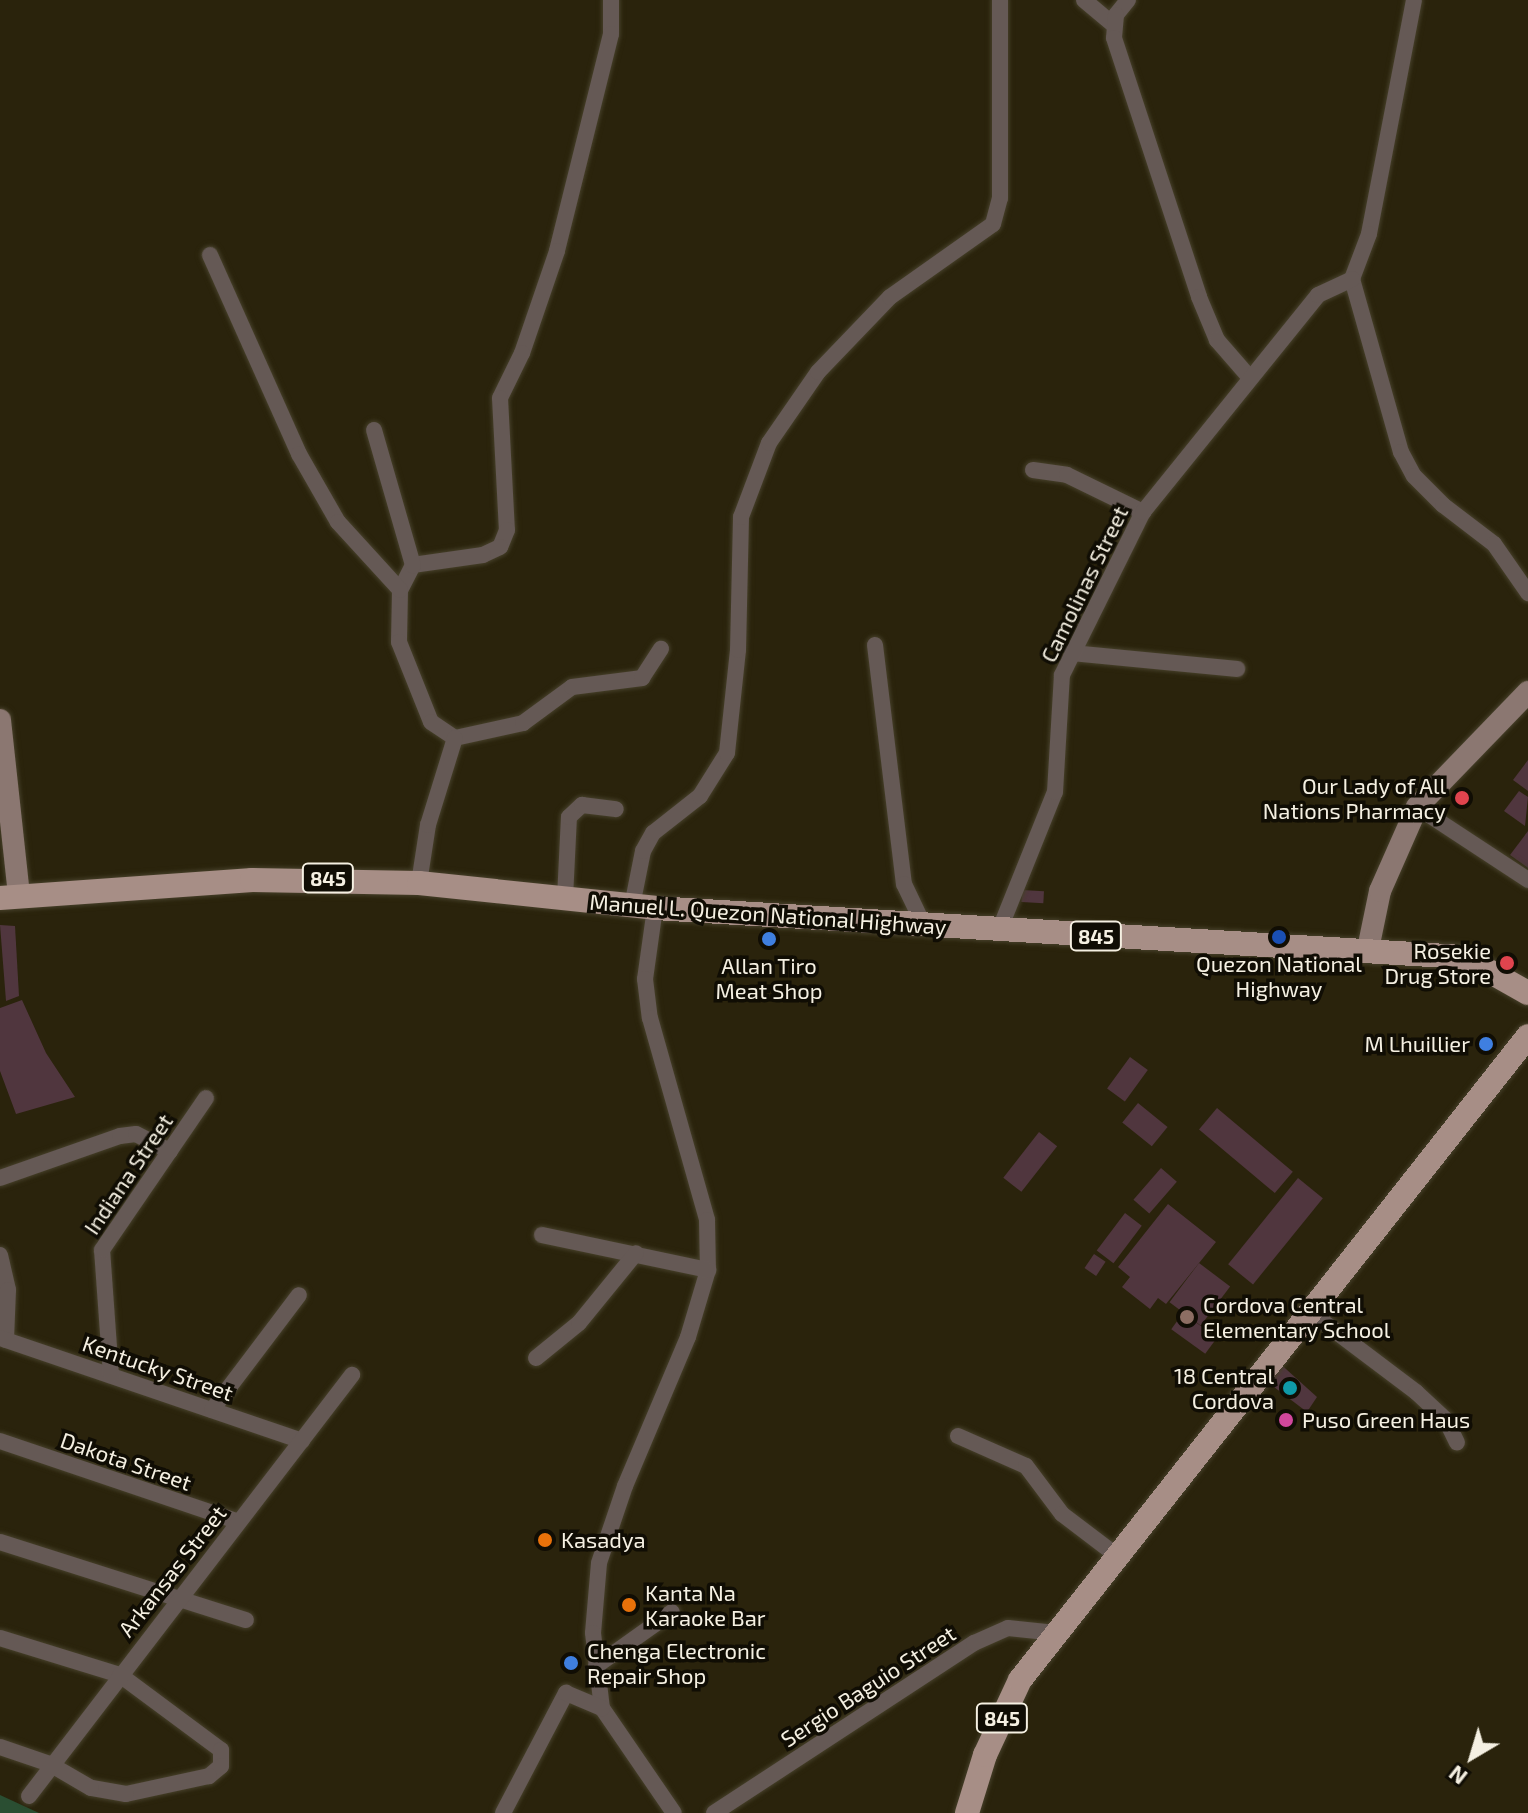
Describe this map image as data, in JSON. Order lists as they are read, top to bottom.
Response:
{
  "streets": {
    "main road": ["845", "Manuel L. Quezon National Highway"],
    "street": [
      "Camolinas Street",
      "Indiana Street",
      "Kentucky Street",
      "Dakota Street",
      "Arkansas Street",
      "Sergio Baguio Street"
    ]
  },
  "crossings": [
    ["Camolinas Street", "Manuel L. Quezon National Highway"],
    ["845", "Sergio Baguio Street"],
    ["Indiana Street", "Kentucky Street"],
    ["Kentucky Street", "Arkansas Street"],
    ["Dakota Street", "Arkansas Street"]
  ],
  "places": [
    "Our Lady of All Nations Pharmacy",
    "Quezon National Highway",
    "Allan Tiro Meat Shop",
    "Rosekie Drug Store",
    "M Lhuillier",
    "Cordova Central Elementary School",
    "18 Central Cordova",
    "Puso Green Haus",
    "Kasadya",
    "Kanta Na Karaoke Bar",
    "Chenga Electronic Repair Shop"
  ],
  "north": "bottom left"
}
